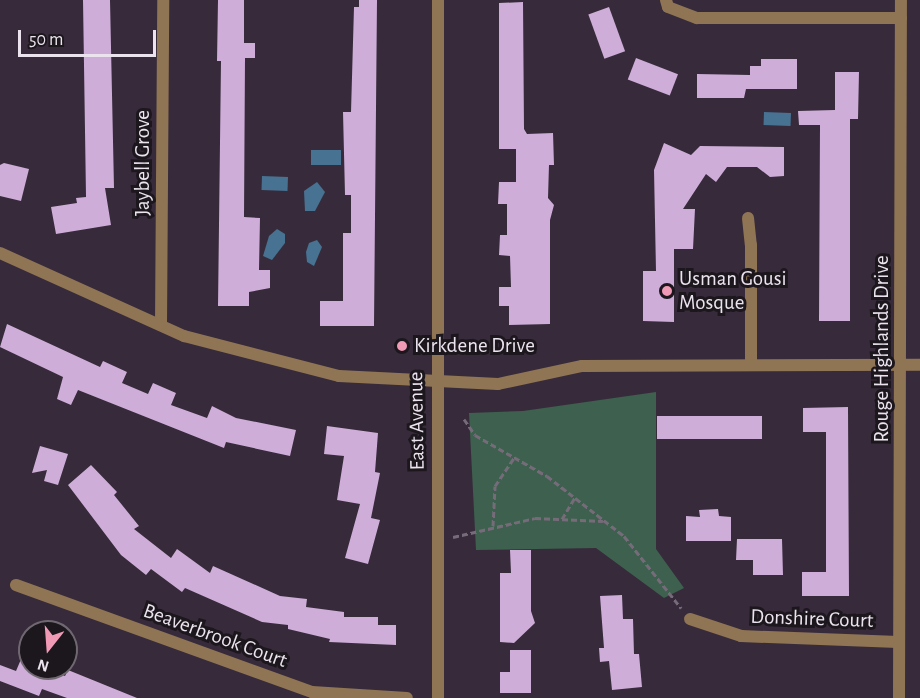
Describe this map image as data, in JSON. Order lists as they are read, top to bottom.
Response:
{
  "streets": {
    "street": [
      "Jaybell Grove",
      "Rouge Highlands Drive",
      "East Avenue",
      "Donshire Court",
      "Beaverbrook Court"
    ]
  },
  "crossings": [
    ["Rouge Highlands Drive", "Donshire Court"]
  ],
  "places": ["Usman Gousi Mosque", "Kirkdene Drive"],
  "scale_bar": "50 m",
  "north": "bottom"
}
